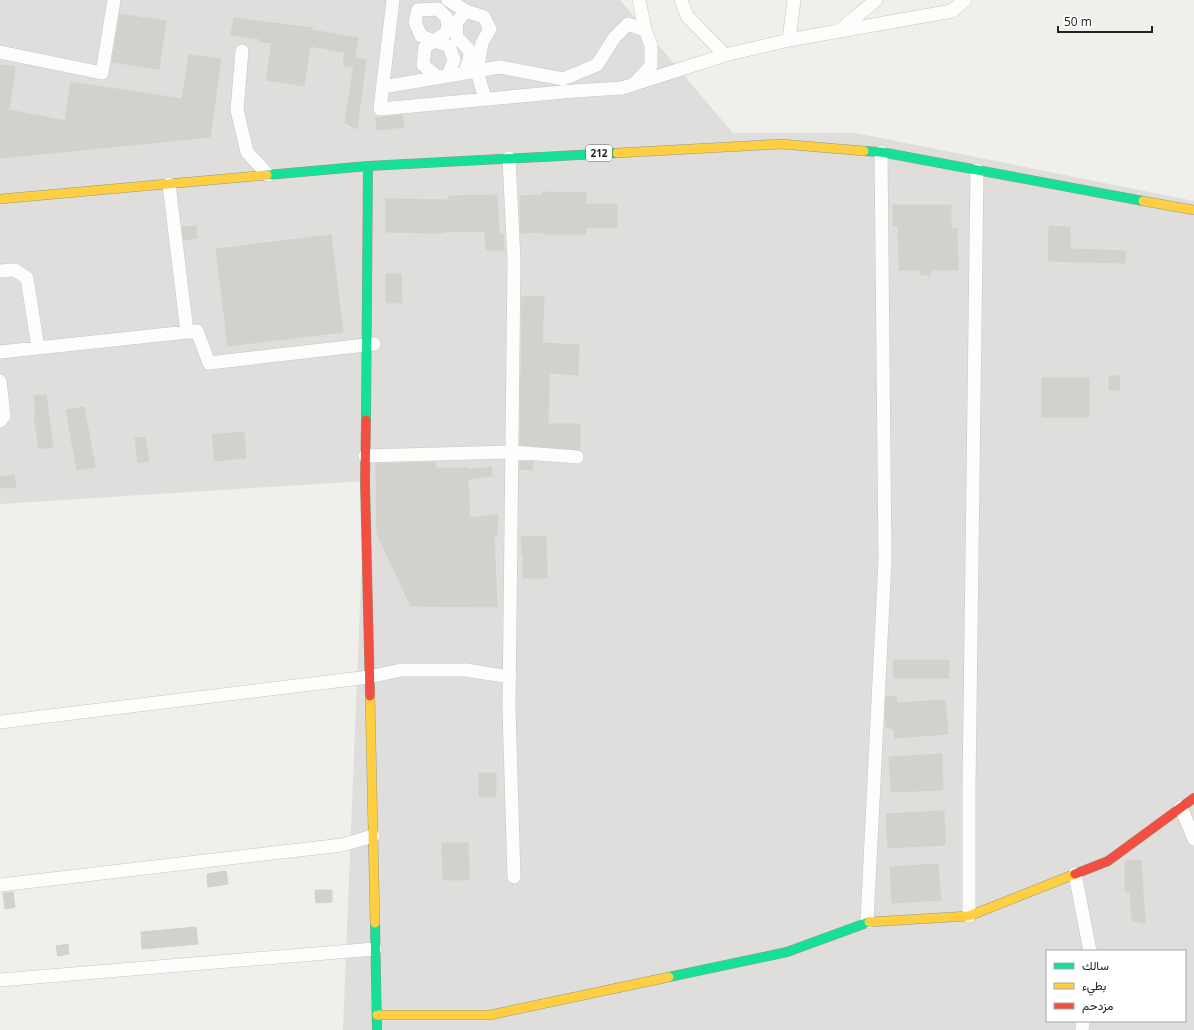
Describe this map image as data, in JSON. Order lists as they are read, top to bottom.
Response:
{
  "streets": {
    "street": ["212"]
  },
  "legend": ["سالك", "بطيء", "مزدحم"],
  "scale_bar": "50 m"
}
